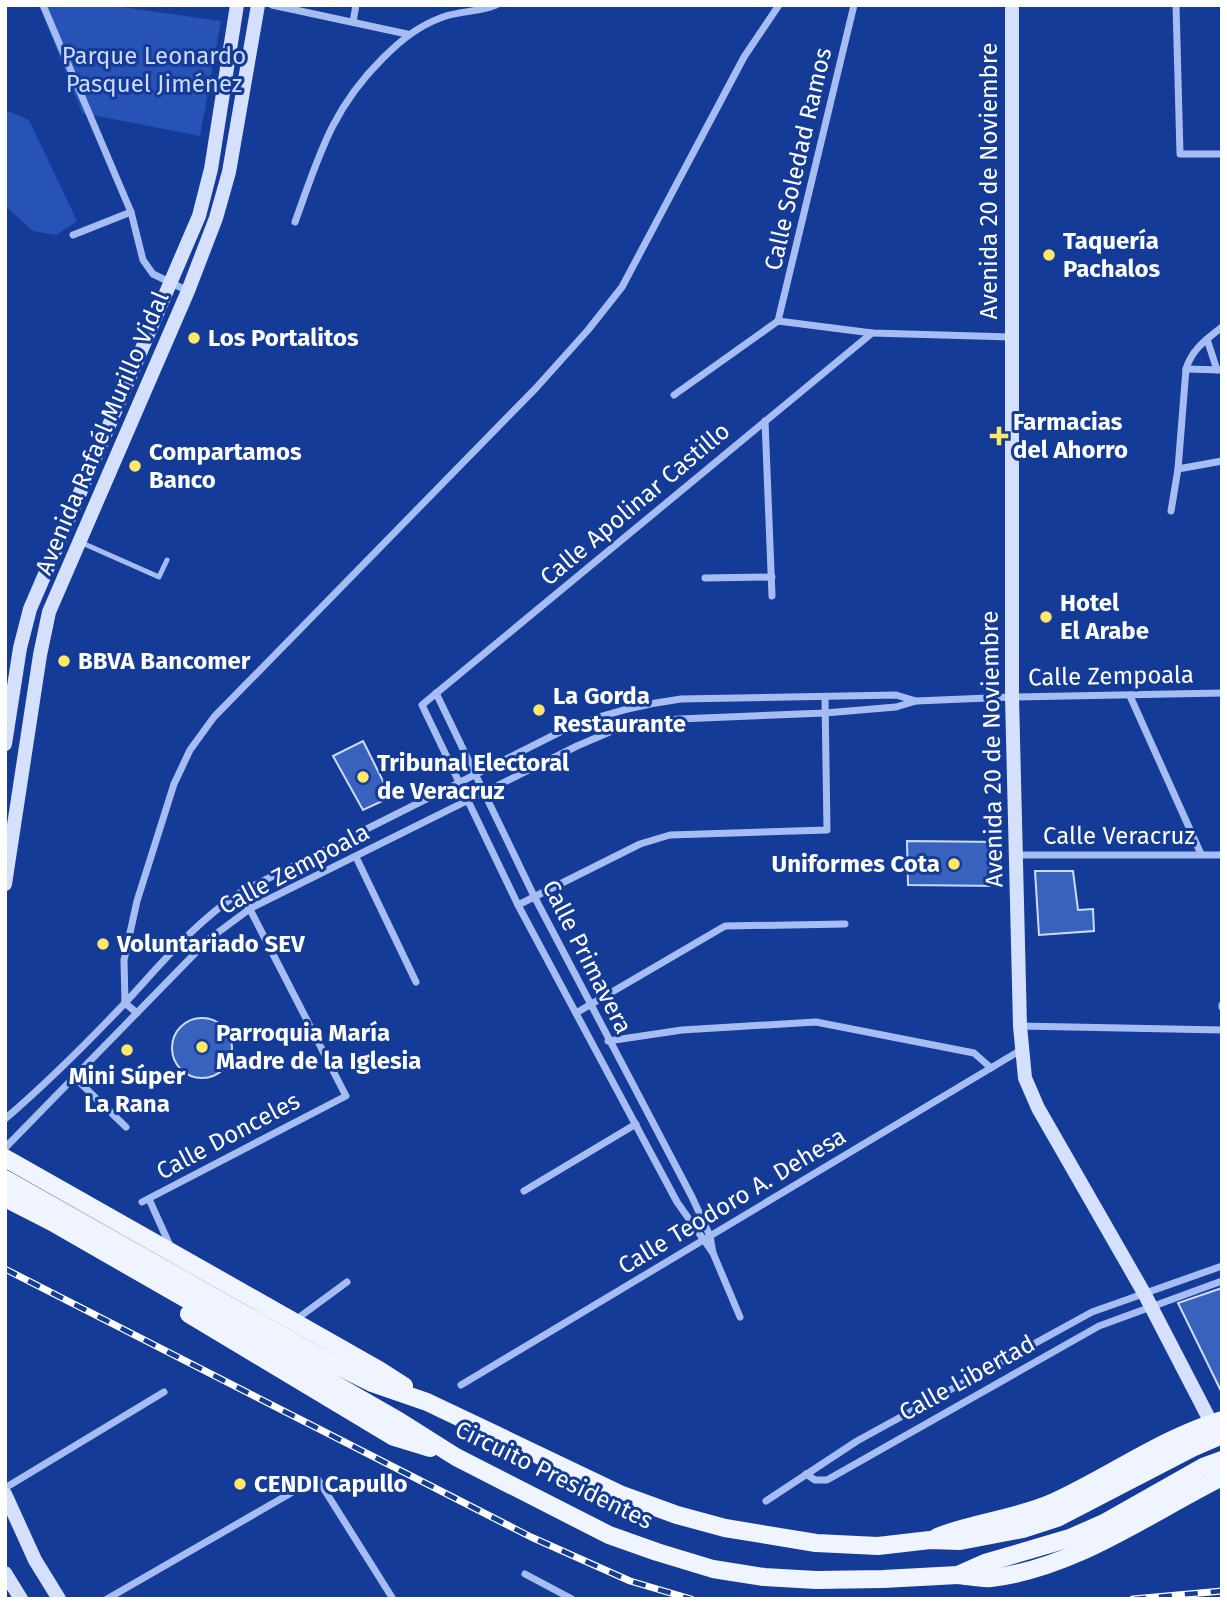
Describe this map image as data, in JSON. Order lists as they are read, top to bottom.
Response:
{
  "streets": {
    "main road": ["Avenida 20 de Noviembre", "Avenida Rafaél Murillo Vidal", "Circuito Presidentes"],
    "street": [
      "Calle Soledad Ramos",
      "Calle Apolinar Castillo",
      "Calle Zempoala",
      "Calle Veracruz",
      "Calle Primavera",
      "Calle Donceles",
      "Calle Teodoro A. Dehesa",
      "Calle Libertad"
    ]
  },
  "crossings": [
    ["Avenida 20 de Noviembre", "Calle Zempoala"],
    ["Avenida 20 de Noviembre", "Calle Veracruz"],
    ["Avenida 20 de Noviembre", "Calle Teodoro A. Dehesa"],
    ["Avenida 20 de Noviembre", "Calle Libertad"],
    ["Avenida 20 de Noviembre", "Circuito Presidentes"],
    ["Calle Apolinar Castillo", "Calle Primavera"],
    ["Calle Zempoala", "Calle Primavera"],
    ["Calle Zempoala", "Calle Donceles"],
    ["Calle Primavera", "Calle Teodoro A. Dehesa"]
  ],
  "parks": ["Parque Leonardo Pasquel Jiménez"],
  "places": {
    "other": [
      "Taquería Pachalos",
      "Los Portalitos",
      "Compartamos Banco",
      "Hotel El Arabe",
      "BBVA Bancomer",
      "La Gorda Restaurante",
      "Tribunal Electoral de Veracruz",
      "Uniformes Cota",
      "Voluntariado SEV",
      "Parroquia María Madre de la Iglesia",
      "Mini Súper La Rana",
      "CENDI Capullo"
    ],
    "health": ["Farmacias del Ahorro"]
  }
}
